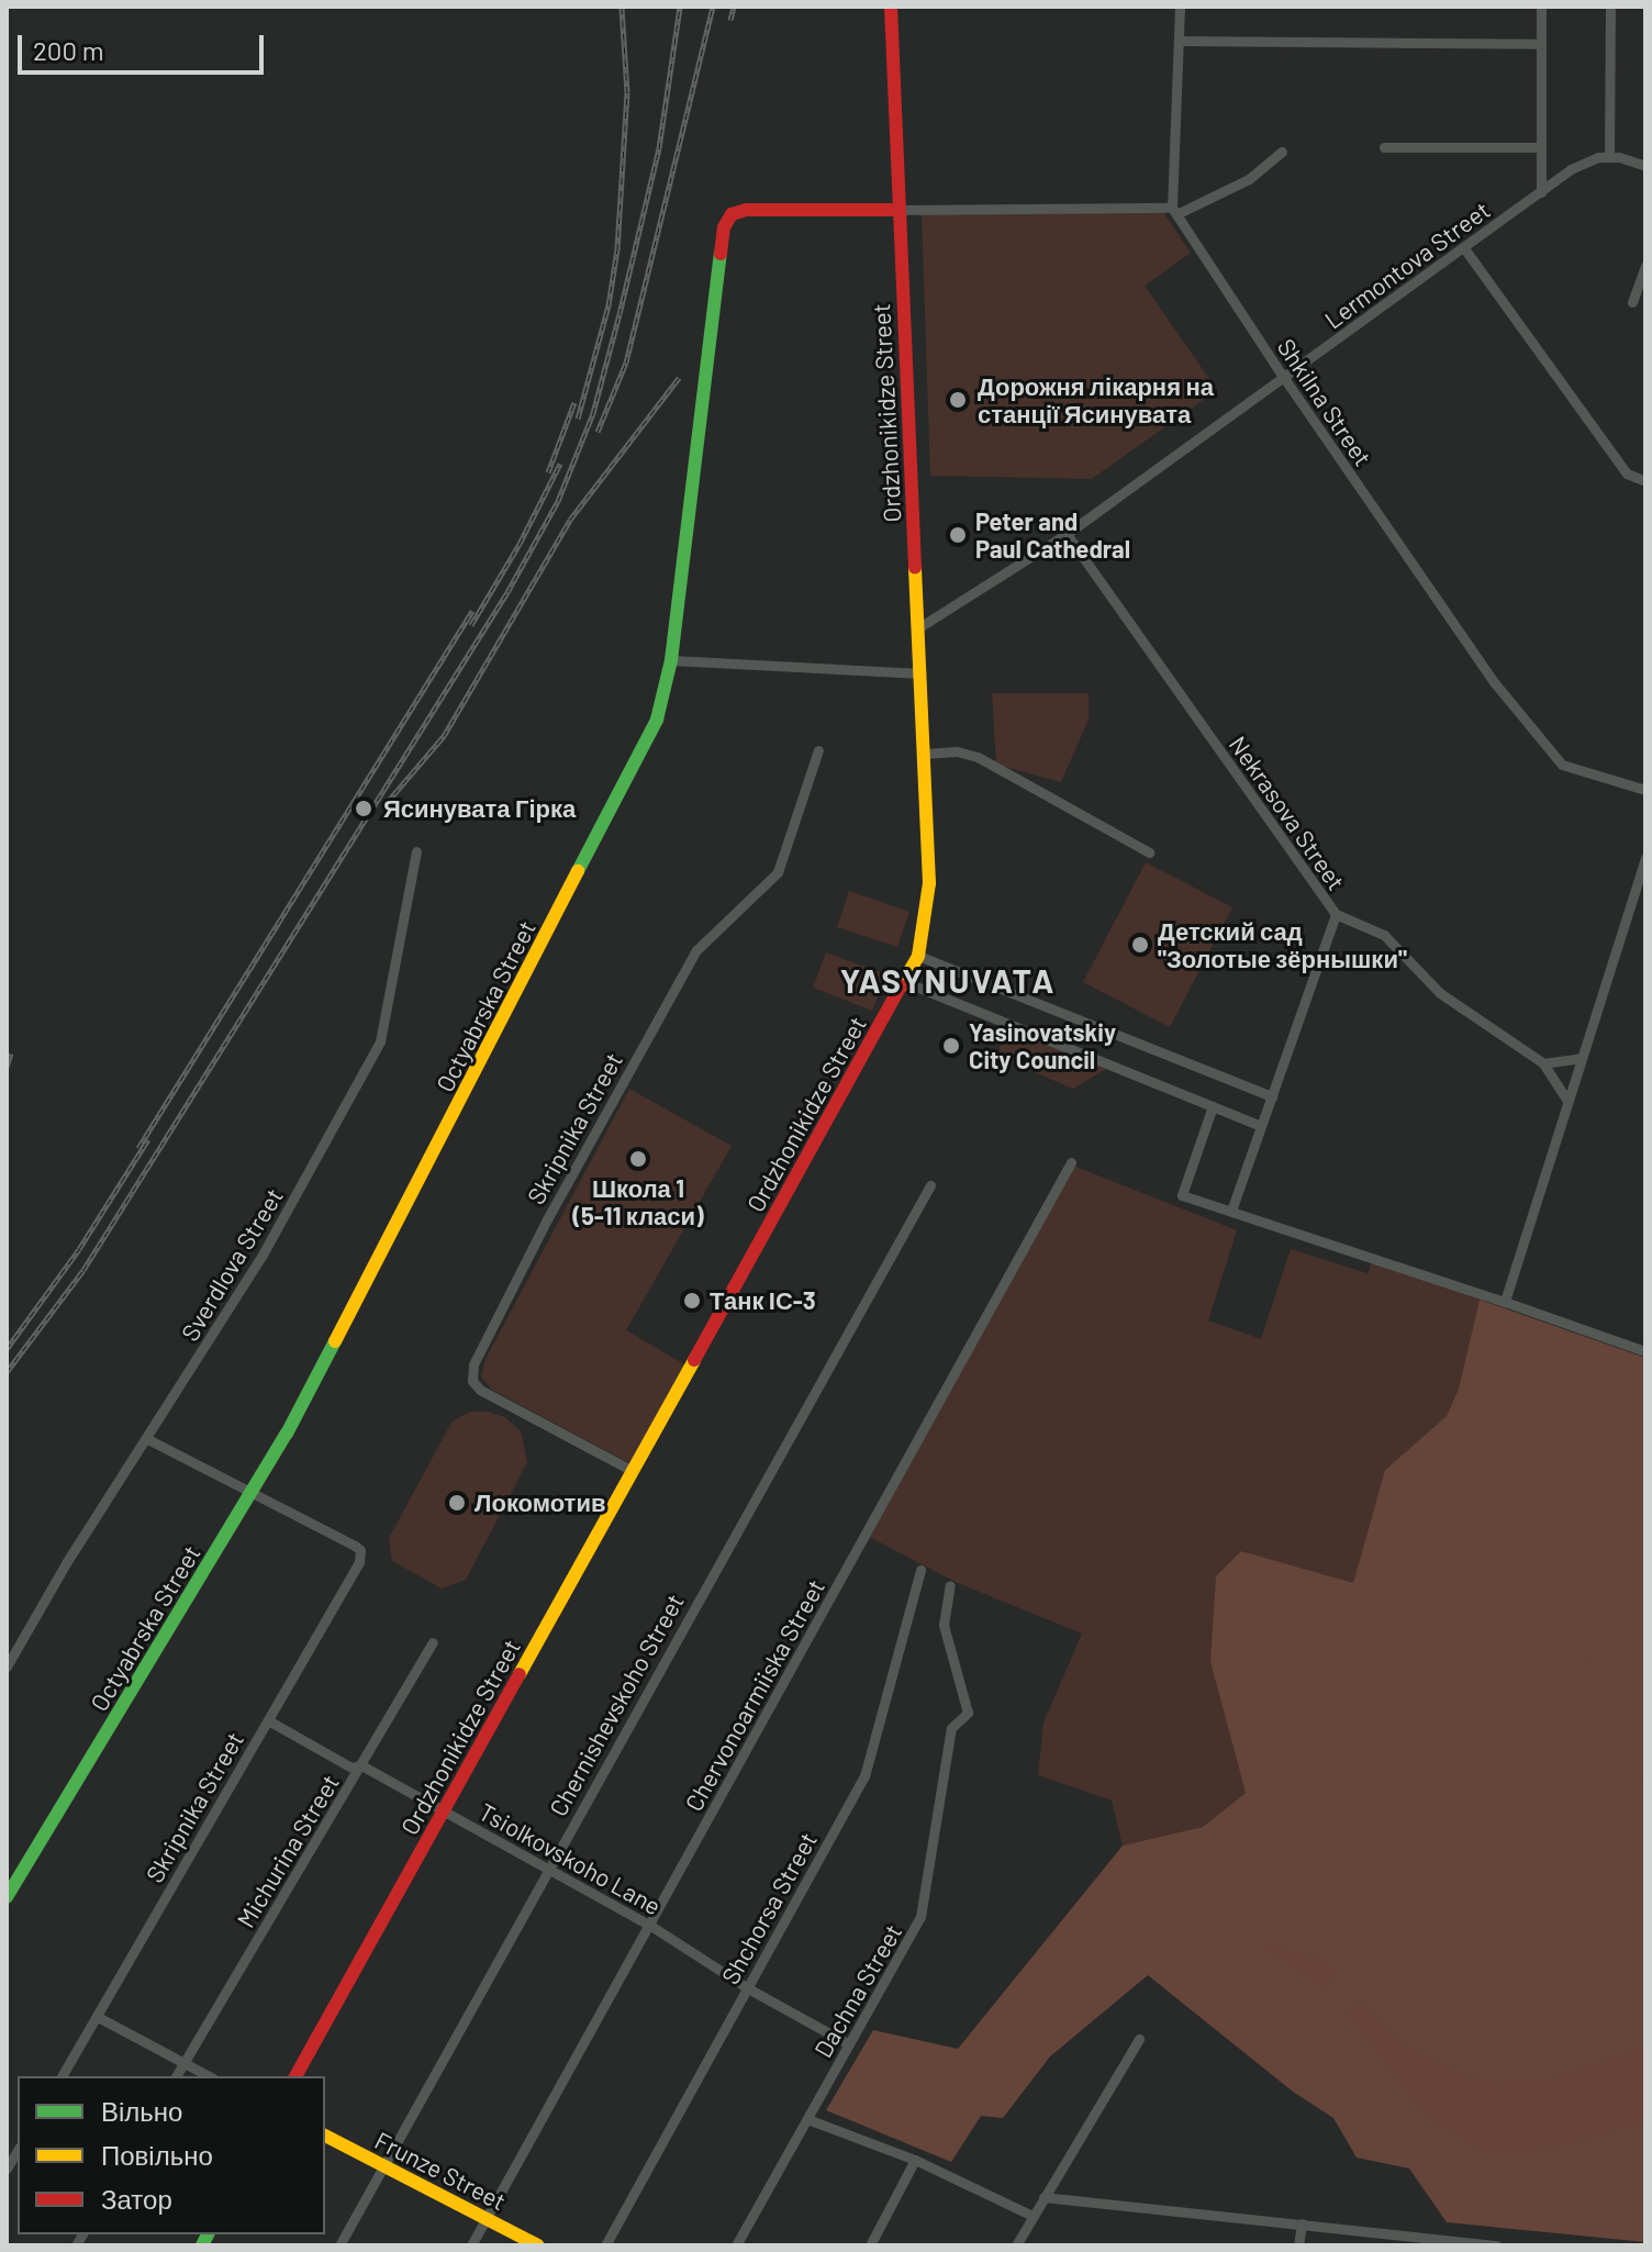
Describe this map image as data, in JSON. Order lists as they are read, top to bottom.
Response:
{
  "streets": {
    "main road": ["Ordzhonikidze Street", "Octyabrska Street", "Frunze Street"],
    "street": [
      "Lermontova Street",
      "Shkilna Street",
      "Nekrasova Street",
      "Skripnika Street",
      "Sverdlova Street",
      "Chervonoarmiiska Street",
      "Chernishevskoho Street",
      "Michurina Street",
      "Tsiolkovskoho Lane",
      "Shchorsa Street",
      "Dachna Street"
    ]
  },
  "crossings": [
    ["Lermontova Street", "Shkilna Street"],
    ["Lermontova Street", "Ordzhonikidze Street"],
    ["Lermontova Street", "Nekrasova Street"],
    ["Ordzhonikidze Street", "Octyabrska Street"],
    ["Ordzhonikidze Street", "Skripnika Street"],
    ["Ordzhonikidze Street", "Tsiolkovskoho Lane"],
    ["Octyabrska Street", "Skripnika Street"],
    ["Skripnika Street", "Tsiolkovskoho Lane"],
    ["Chervonoarmiiska Street", "Tsiolkovskoho Lane"],
    ["Chervonoarmiiska Street", "Frunze Street"],
    ["Chernishevskoho Street", "Tsiolkovskoho Lane"],
    ["Chernishevskoho Street", "Frunze Street"],
    ["Michurina Street", "Tsiolkovskoho Lane"],
    ["Tsiolkovskoho Lane", "Shchorsa Street"],
    ["Tsiolkovskoho Lane", "Dachna Street"]
  ],
  "districts": ["YASYNUVATA"],
  "places": [
    "Дорожня лікарня на станції Ясинувата",
    "Peter and Paul Cathedral",
    "Ясинувата Гірка",
    "Детский сад \"Золотые зёрнышки\"",
    "Yasinovatskiy City Council",
    "Школа 1 (5-11 класи)",
    "Танк ІС-3",
    "Локомотив"
  ],
  "legend": ["Вільно", "Повільно", "Затор"],
  "scale_bar": "200 m"
}
